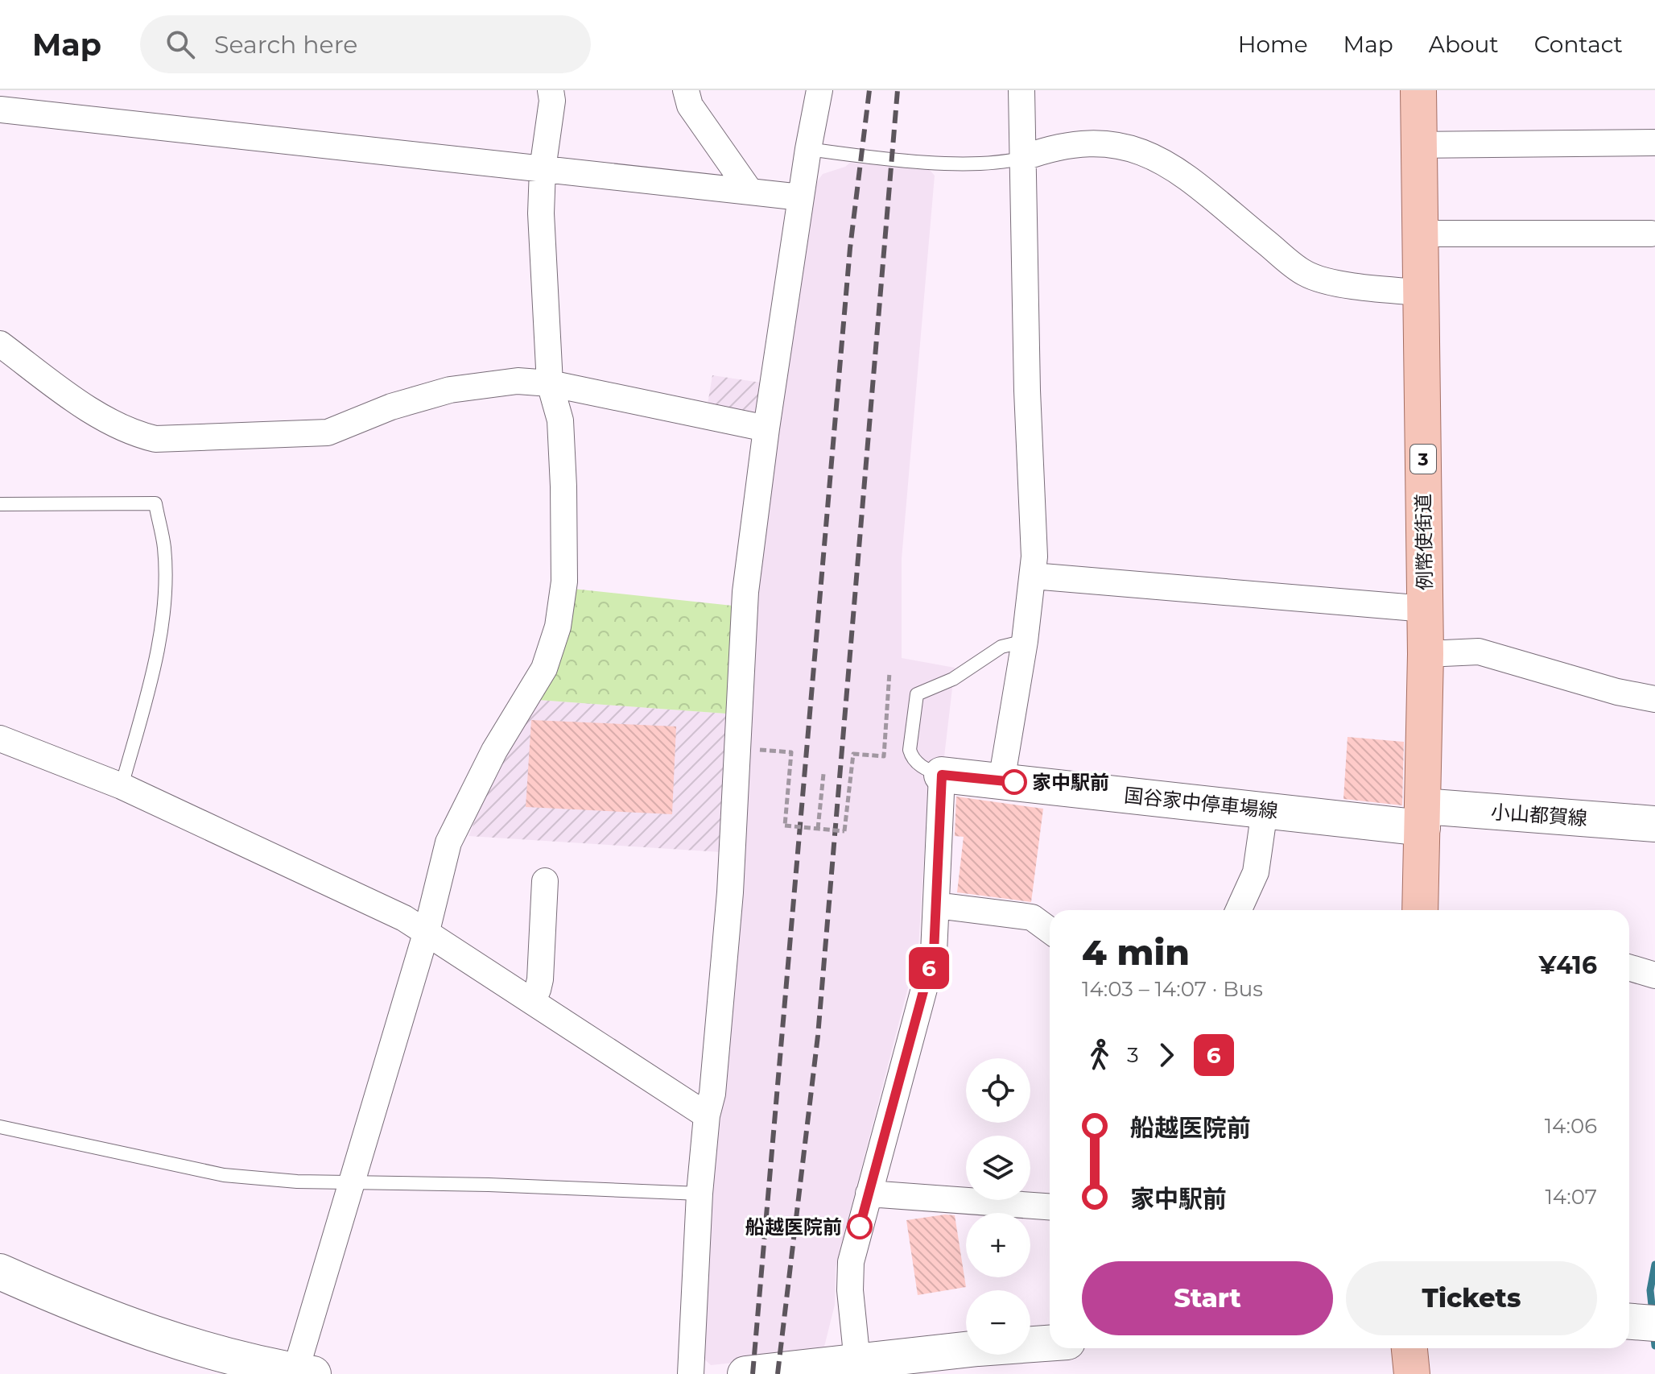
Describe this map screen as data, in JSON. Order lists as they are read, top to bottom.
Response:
{
  "streets": {
    "main road": [
      "3",
      "例幣使街道",
      "国谷家中停車場線",
      "小山都賀線"
    ]
  },
  "crossings": [
    ["例幣使街道", "国谷家中停車場線"],
    ["例幣使街道", "小山都賀線"],
    ["国谷家中停車場線", "小山都賀線"]
  ],
  "places": ["家中駅前", "船越医院前"],
  "lines": ["bus line 6"],
  "page": {
    "header": "Map",
    "search": "Search here",
    "nav": [
      "Home",
      "Map",
      "About",
      "Contact"
    ],
    "on_map": "6",
    "heading": ["4 min", "14:03 – 14:07 · Bus", "¥416"],
    "legs": ["3", "6"],
    "map_buttons": ["+", "−"],
    "list": [
      {
        "name": "船越医院前",
        "value": "14:06"
      },
      {
        "name": "家中駅前",
        "value": "14:07"
      }
    ],
    "buttons": ["Start", "Tickets"]
  }
}
